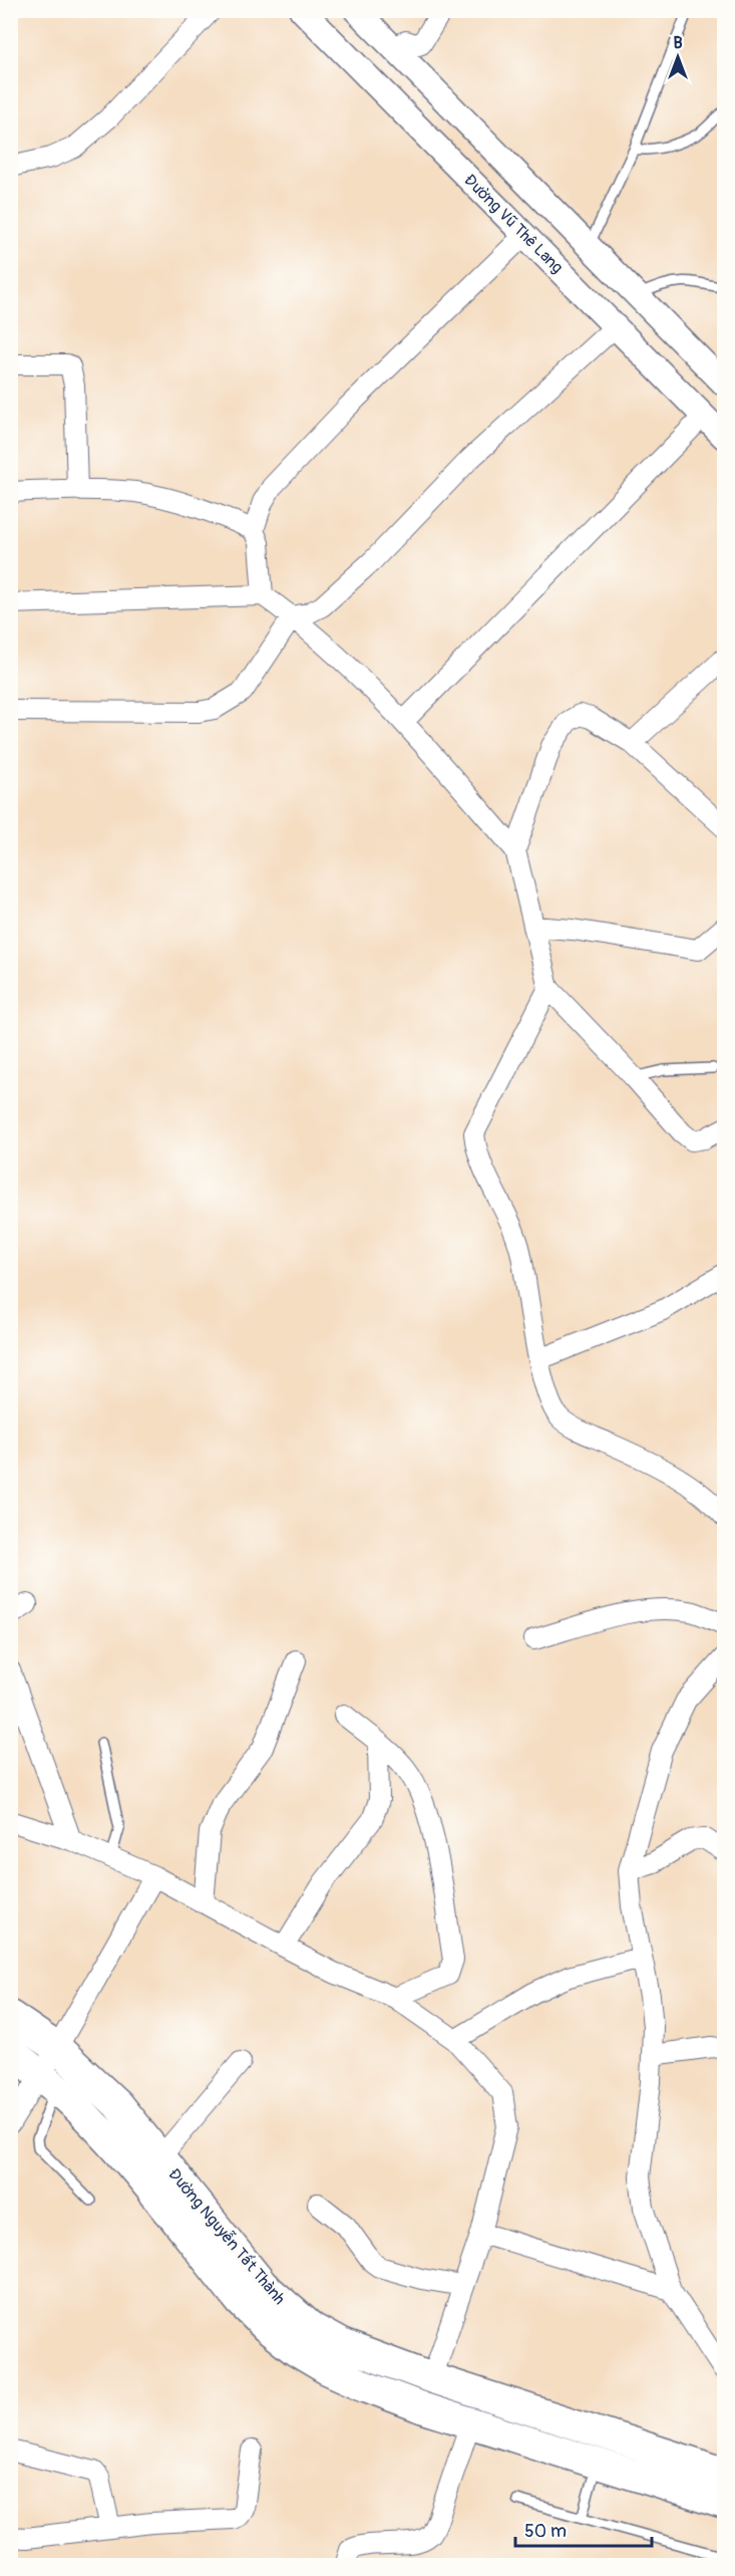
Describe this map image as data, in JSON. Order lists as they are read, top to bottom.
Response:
{
  "streets": {
    "main road": ["Đường Nguyễn Tất Thành"],
    "street": ["Đường Vũ Thê Lang"]
  },
  "scale_bar": "50 m",
  "north": "top"
}
